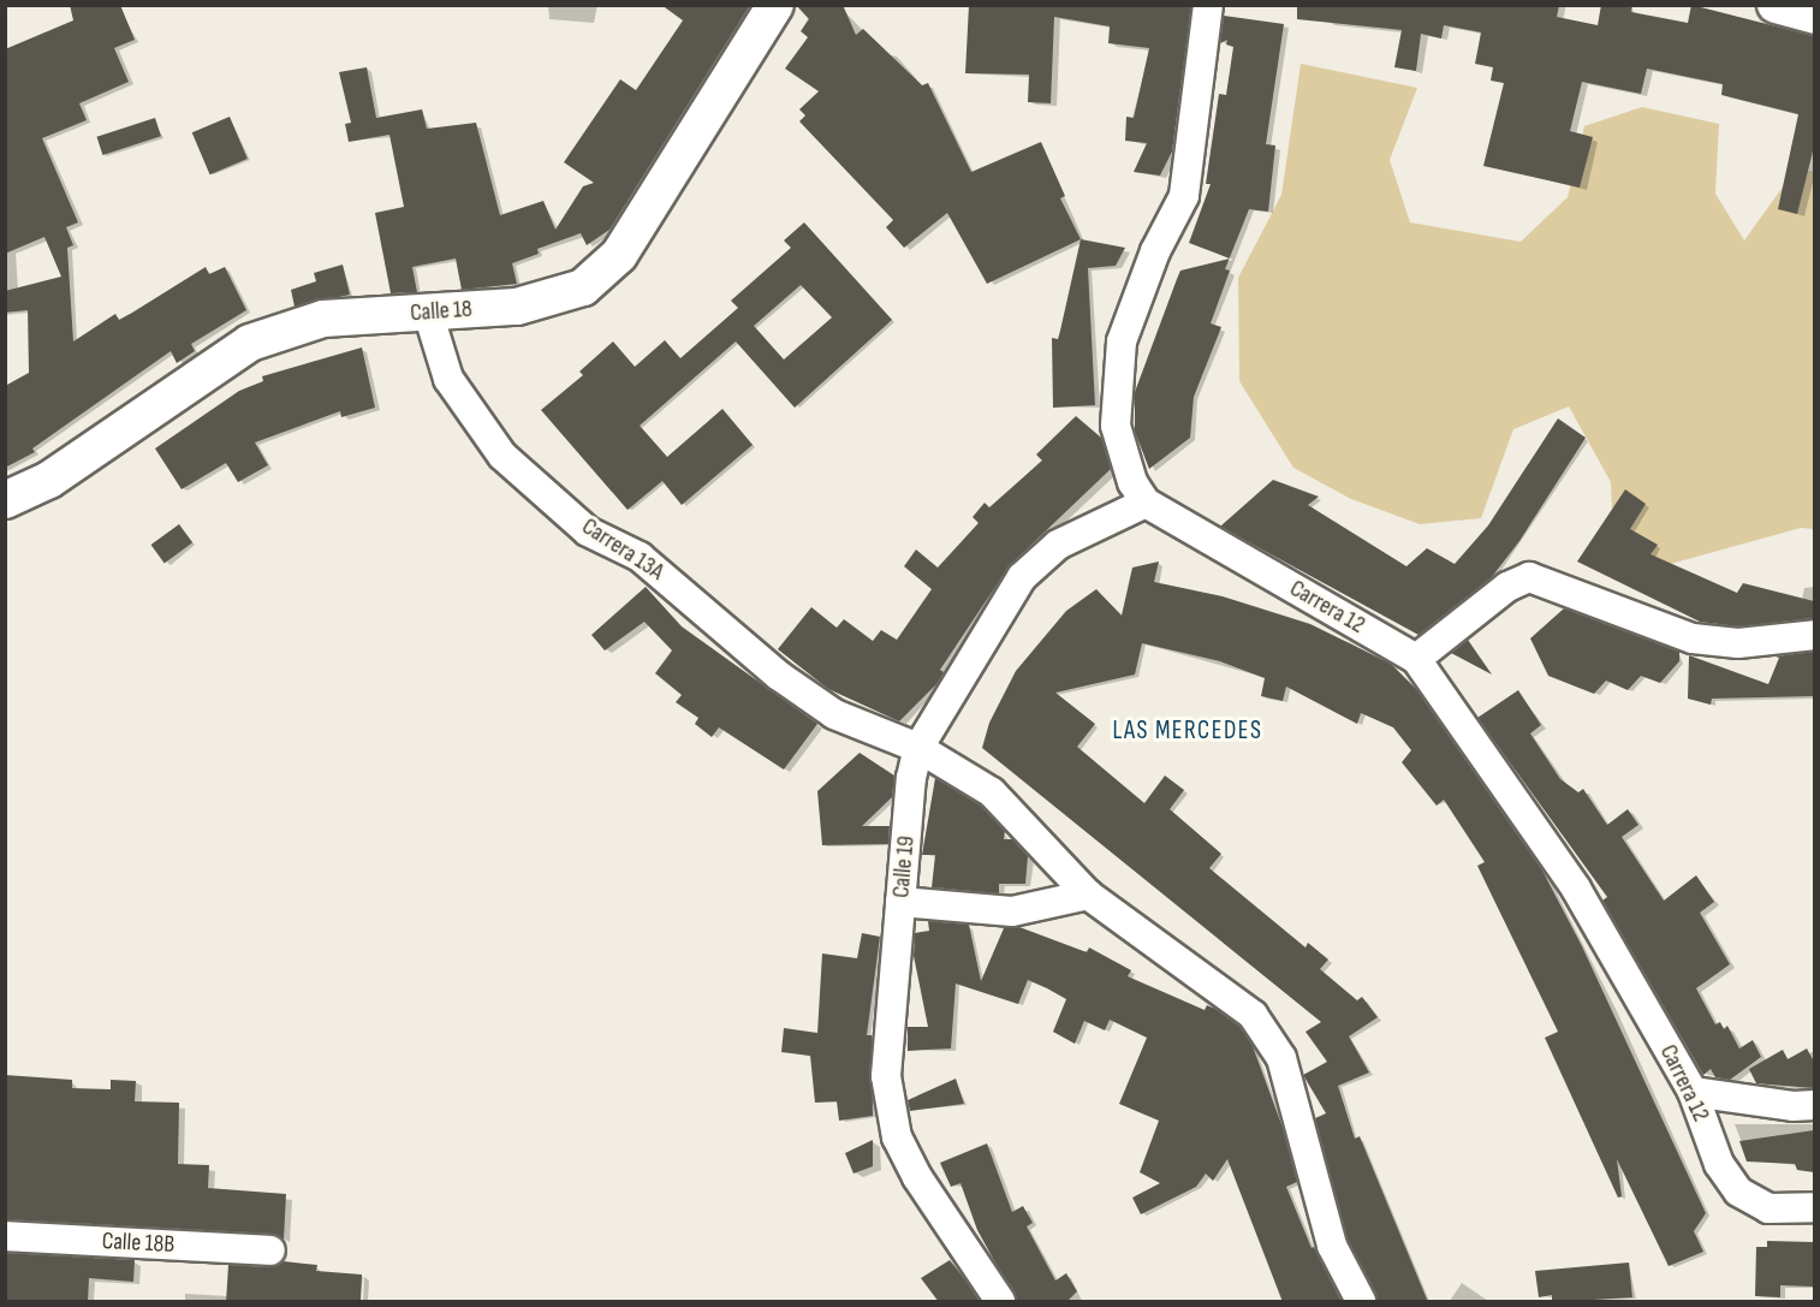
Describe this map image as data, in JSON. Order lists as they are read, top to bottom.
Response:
{
  "streets": {
    "main road": ["Calle 18"],
    "street": [
      "Carrera 13A",
      "Carrera 12",
      "Calle 19",
      "Calle 18B"
    ]
  },
  "crossings": [
    ["Calle 18", "Carrera 13A"],
    ["Carrera 13A", "Calle 19"],
    ["Carrera 12", "Calle 19"]
  ],
  "districts": ["LAS MERCEDES"]
}
